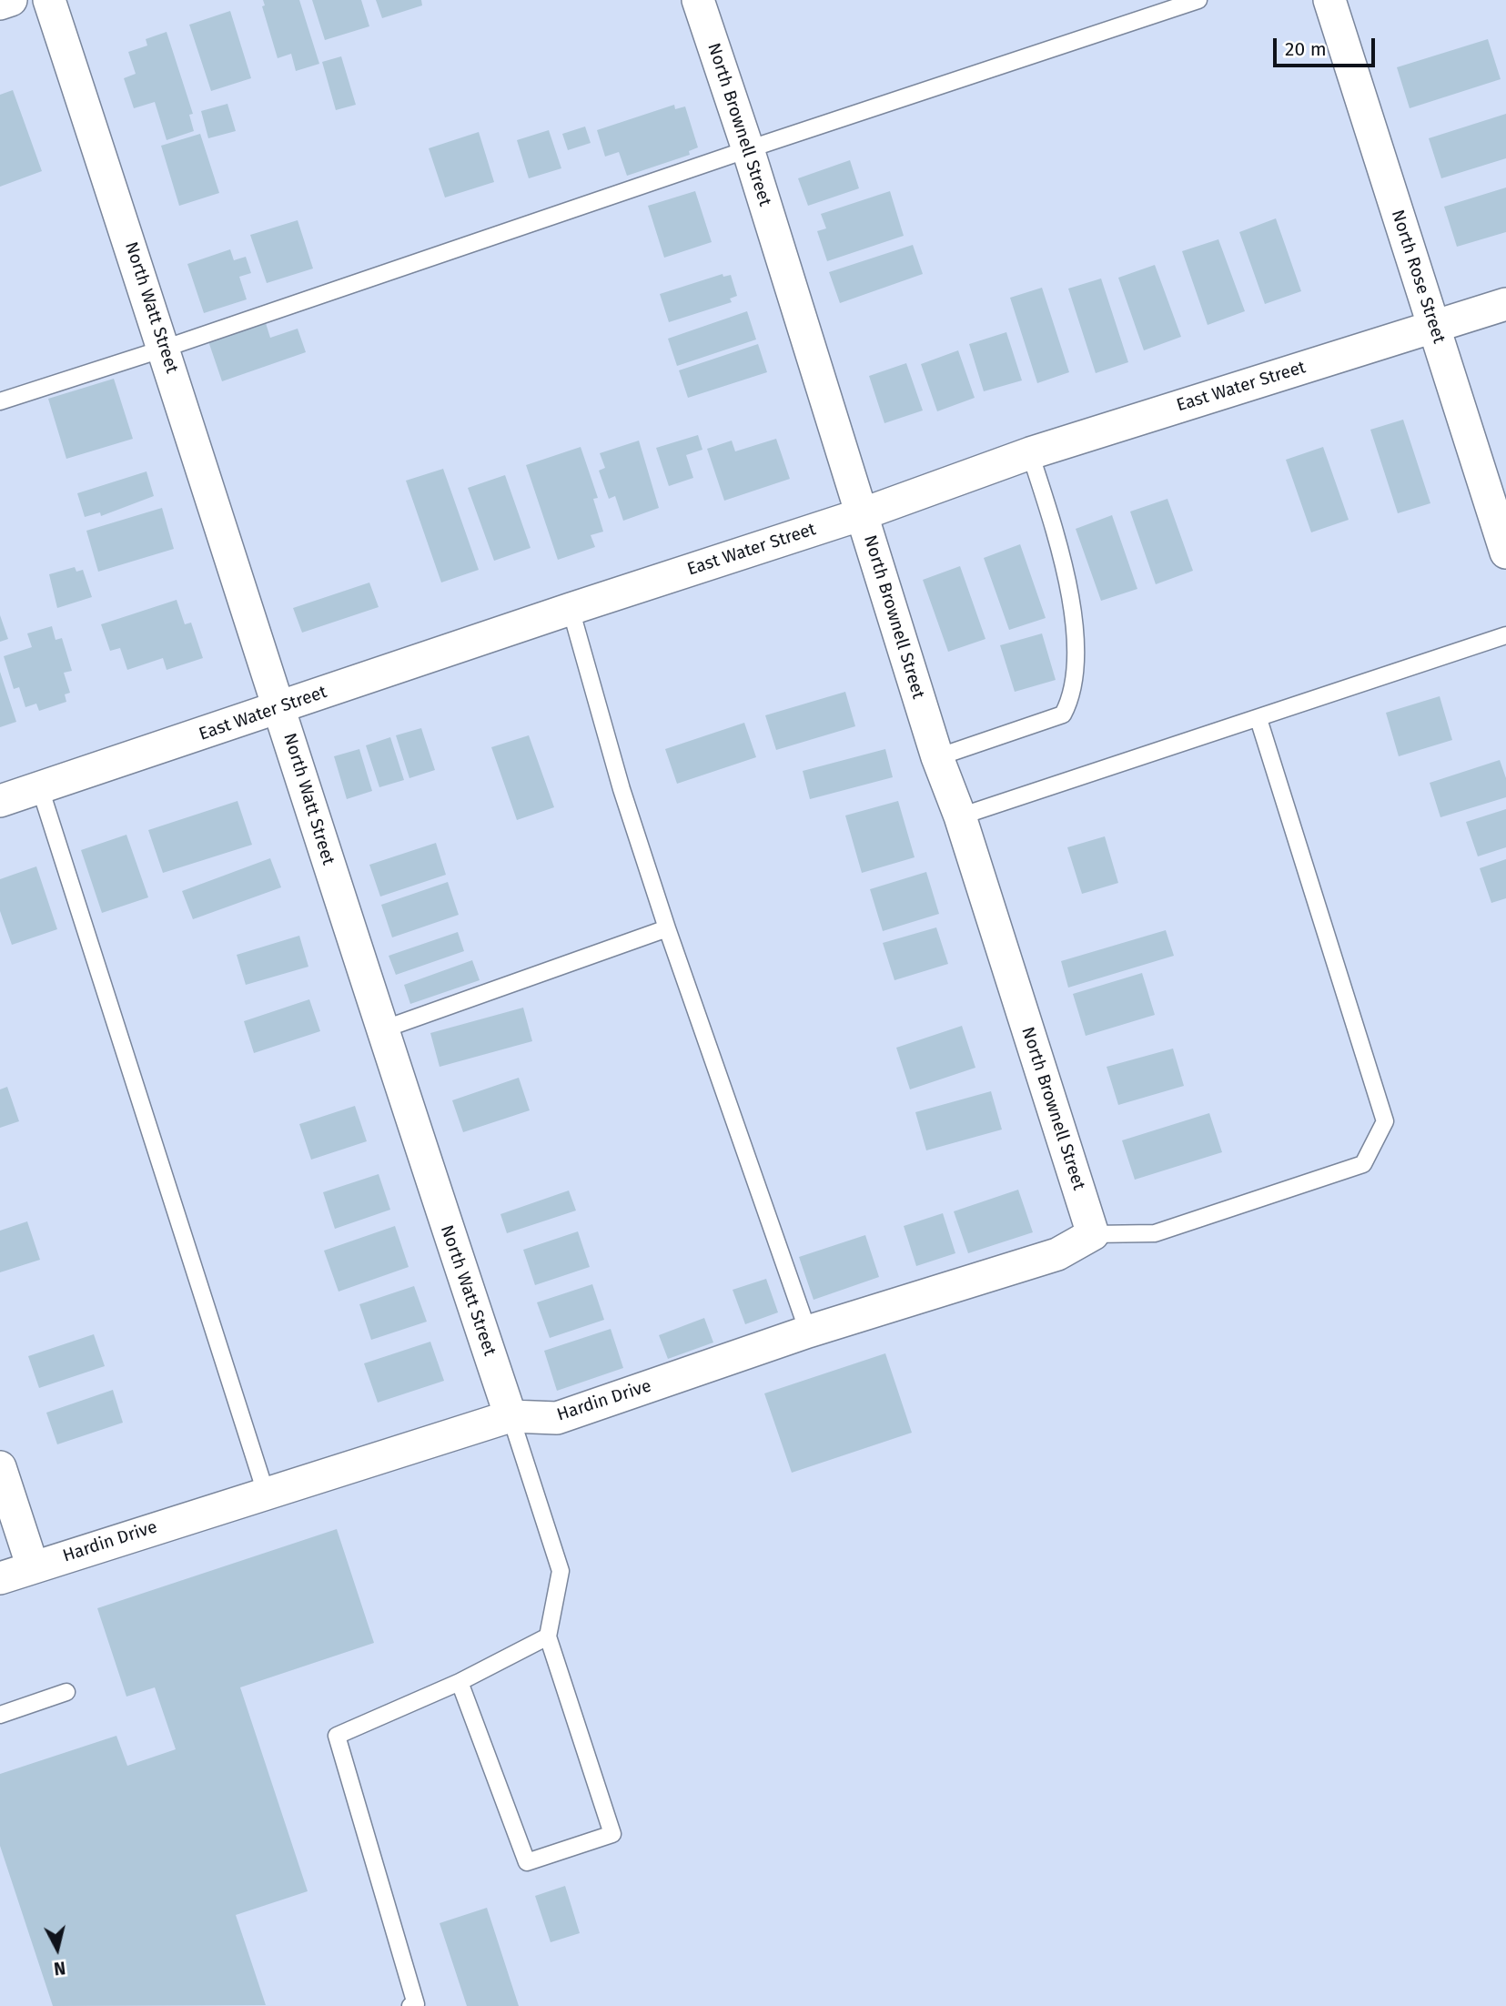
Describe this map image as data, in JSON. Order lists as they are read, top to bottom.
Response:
{
  "streets": {
    "street": [
      "North Brownell Street",
      "North Rose Street",
      "North Watt Street",
      "East Water Street",
      "Hardin Drive"
    ]
  },
  "crossings": [
    ["North Brownell Street", "East Water Street"],
    ["North Brownell Street", "Hardin Drive"],
    ["North Rose Street", "East Water Street"],
    ["North Watt Street", "East Water Street"],
    ["North Watt Street", "Hardin Drive"]
  ],
  "scale_bar": "20 m",
  "north": "bottom"
}
